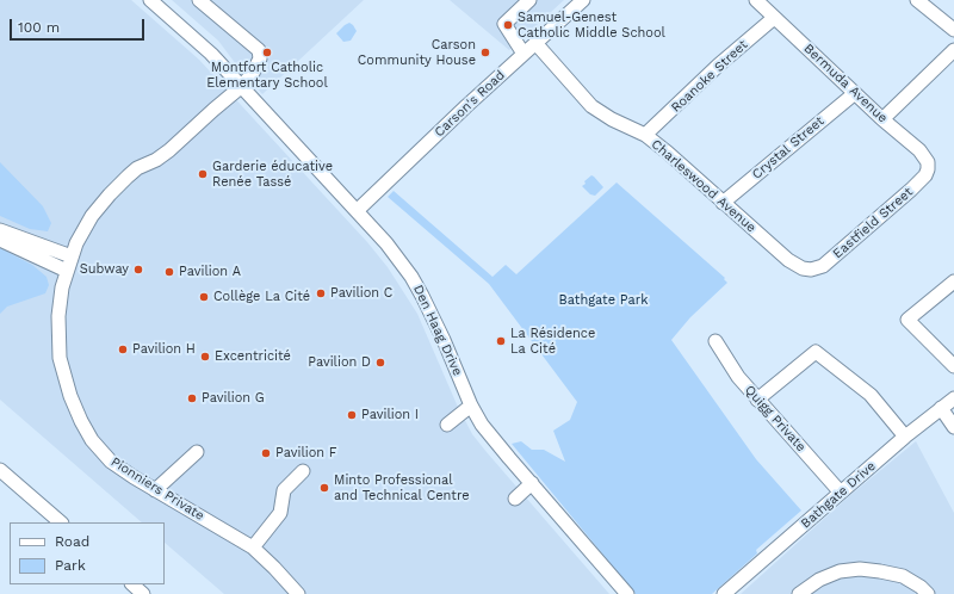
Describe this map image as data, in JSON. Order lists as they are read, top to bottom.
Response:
{
  "streets": {
    "street": [
      "Roanoke Street",
      "Bermuda Avenue",
      "Carson's Road",
      "Crystal Street",
      "Charleswood Avenue",
      "Eastfield Street",
      "Den Haag Drive",
      "Quigg Private",
      "Pionniers Private",
      "Bathgate Drive"
    ]
  },
  "crossings": [
    ["Roanoke Street", "Bermuda Avenue"],
    ["Roanoke Street", "Charleswood Avenue"],
    ["Bermuda Avenue", "Crystal Street"],
    ["Bermuda Avenue", "Eastfield Street"],
    ["Carson's Road", "Charleswood Avenue"],
    ["Carson's Road", "Den Haag Drive"],
    ["Crystal Street", "Charleswood Avenue"],
    ["Charleswood Avenue", "Eastfield Street"],
    ["Den Haag Drive", "Pionniers Private"],
    ["Quigg Private", "Bathgate Drive"]
  ],
  "parks": ["Bathgate Park"],
  "places": [
    "Samuel-Genest Catholic Middle School",
    "Montfort Catholic Elementary School",
    "Carson Community House",
    "Garderie éducative Renée Tassé",
    "Subway",
    "Pavilion A",
    "Pavilion C",
    "Collège La Cité",
    "La Résidence La Cité",
    "Pavilion H",
    "Excentricité",
    "Pavilion D",
    "Pavilion G",
    "Pavilion I",
    "Pavilion F",
    "Minto Professional and Technical Centre"
  ],
  "legend": ["Road", "Park"],
  "scale_bar": "100 m"
}
